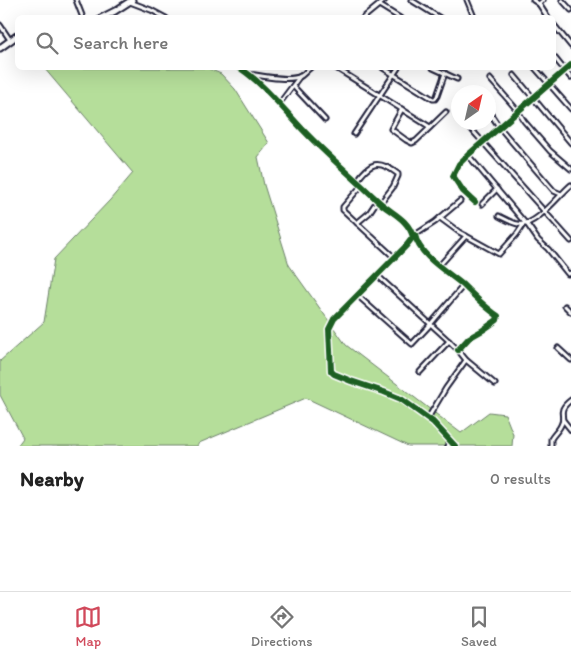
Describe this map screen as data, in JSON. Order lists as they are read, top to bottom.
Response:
{
  "north": "top right",
  "page": {
    "search": "Search here",
    "heading": ["Nearby", "0 results"],
    "nav": ["Map", "Directions", "Saved"]
  }
}
